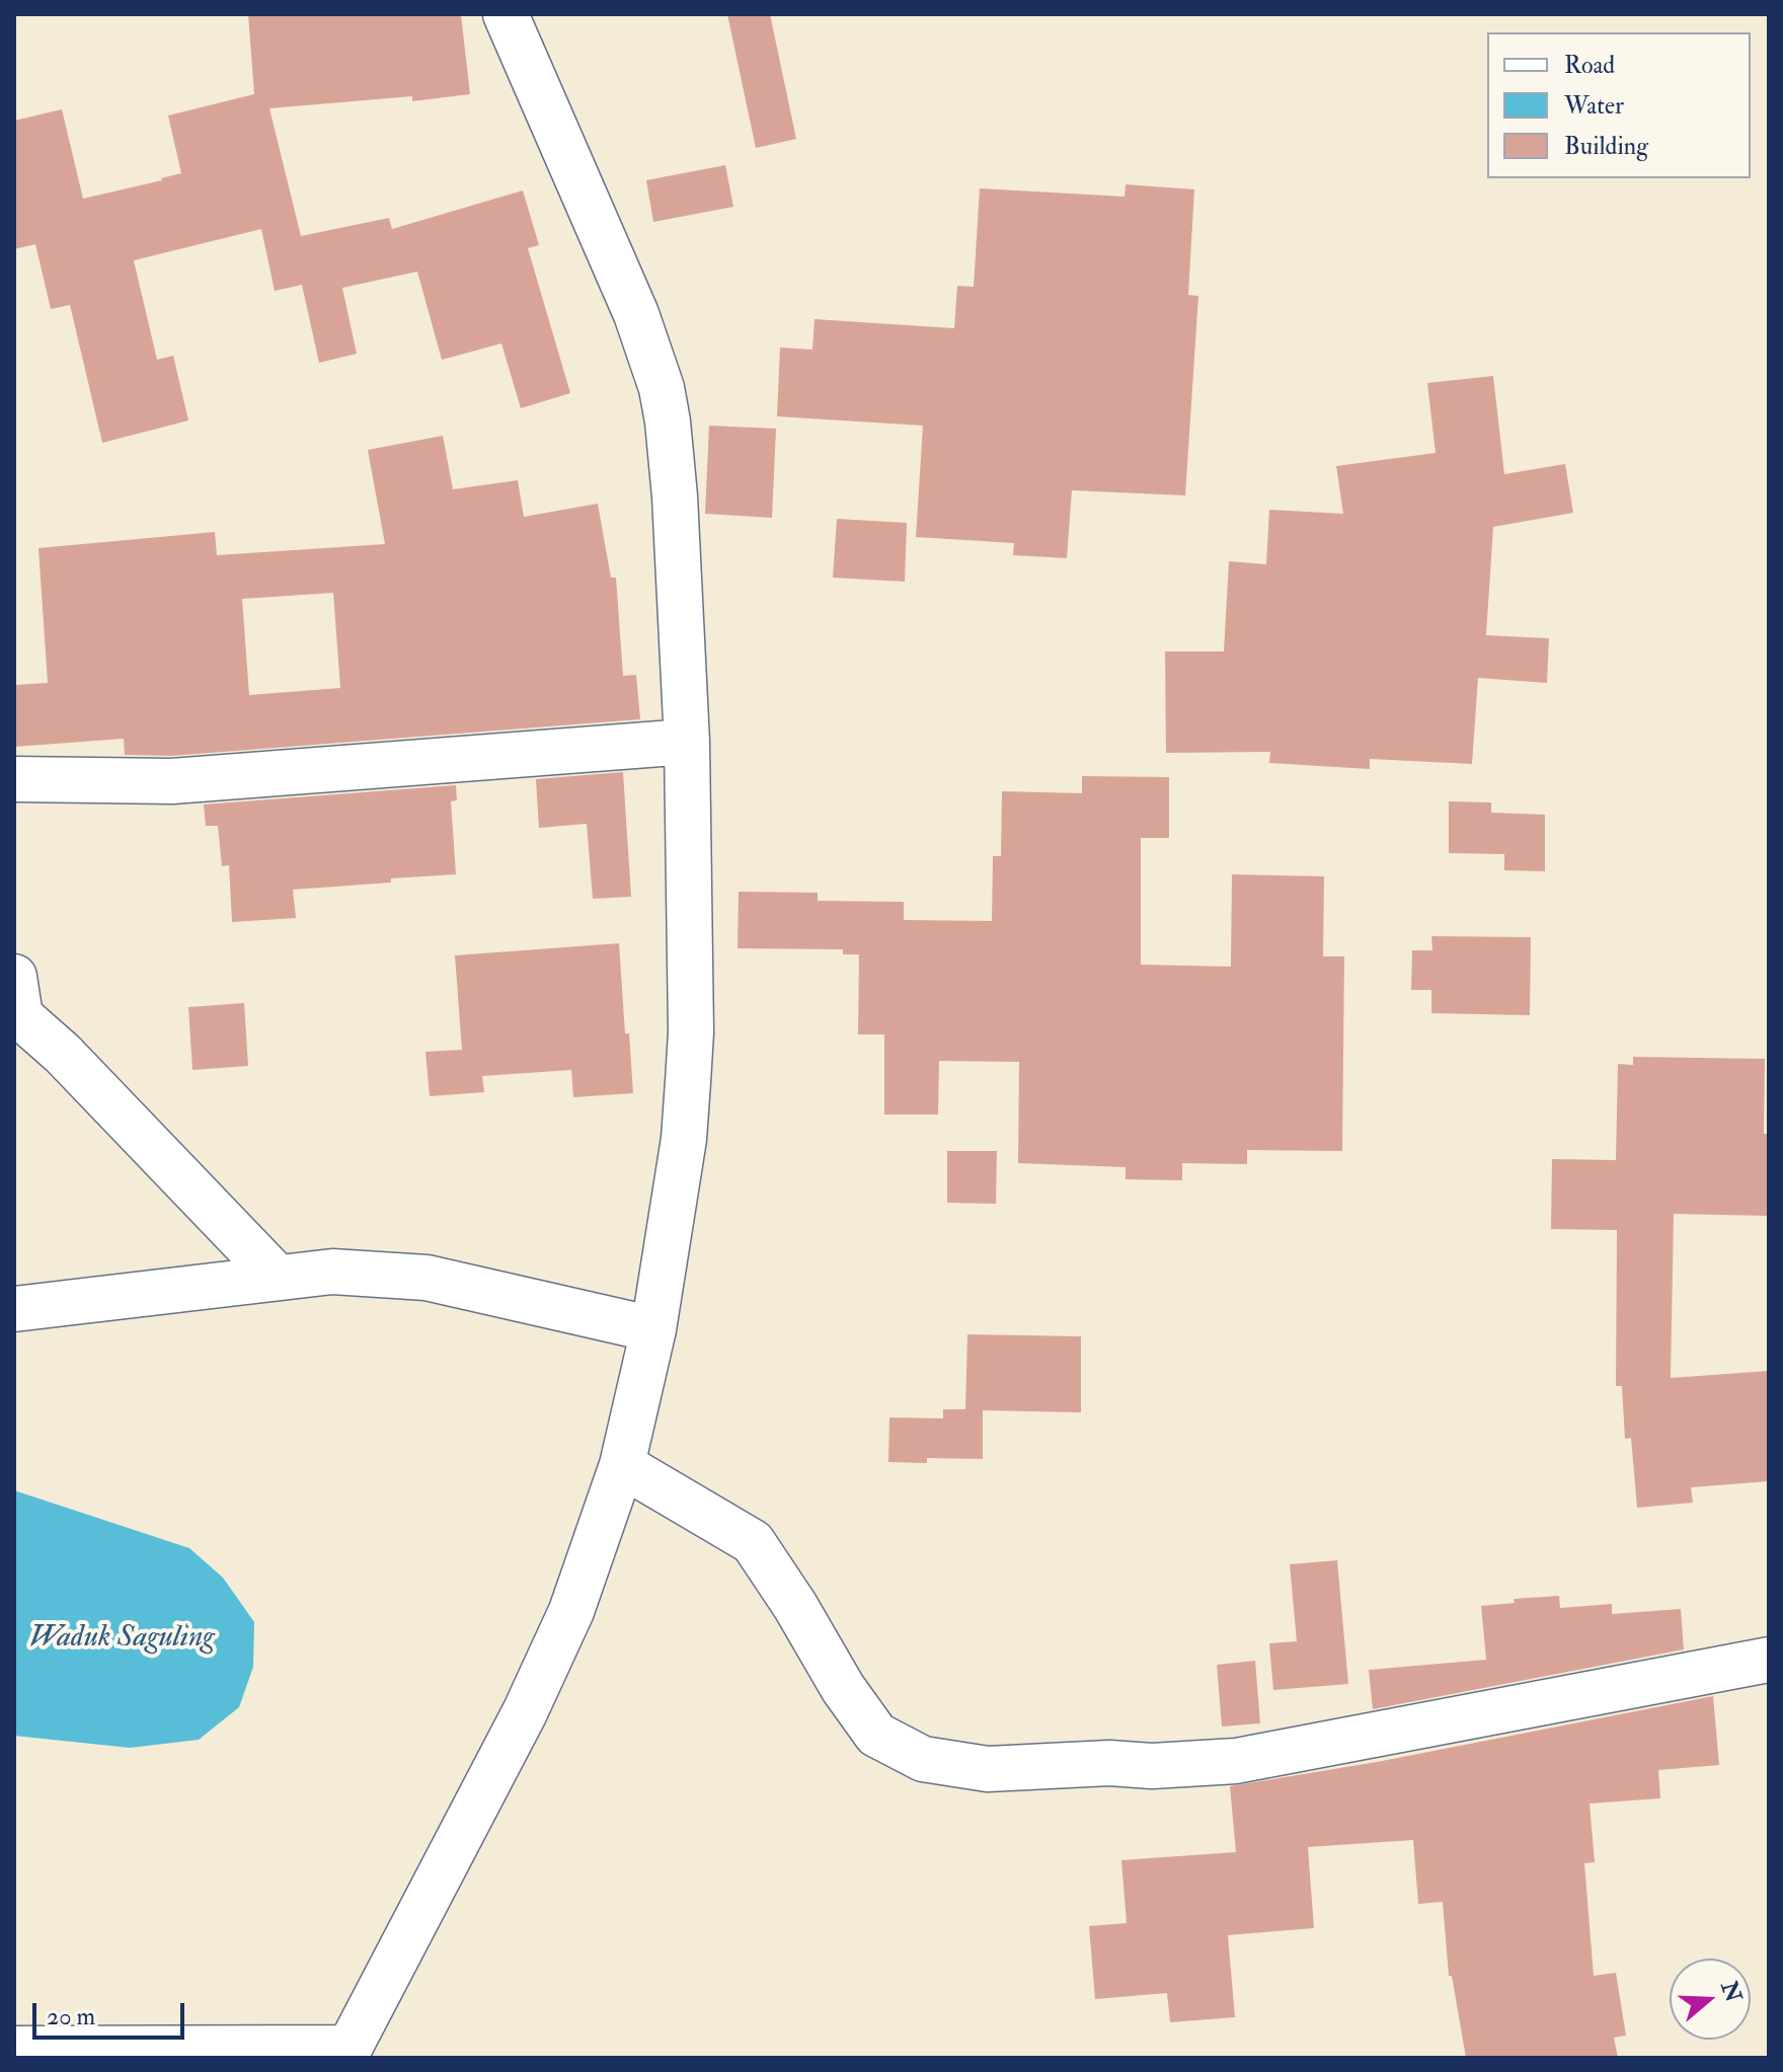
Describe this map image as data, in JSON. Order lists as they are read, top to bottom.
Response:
{
  "water": ["Waduk Saguling"],
  "legend": ["Road", "Water", "Building"],
  "scale_bar": "20 m",
  "north": "right"
}
